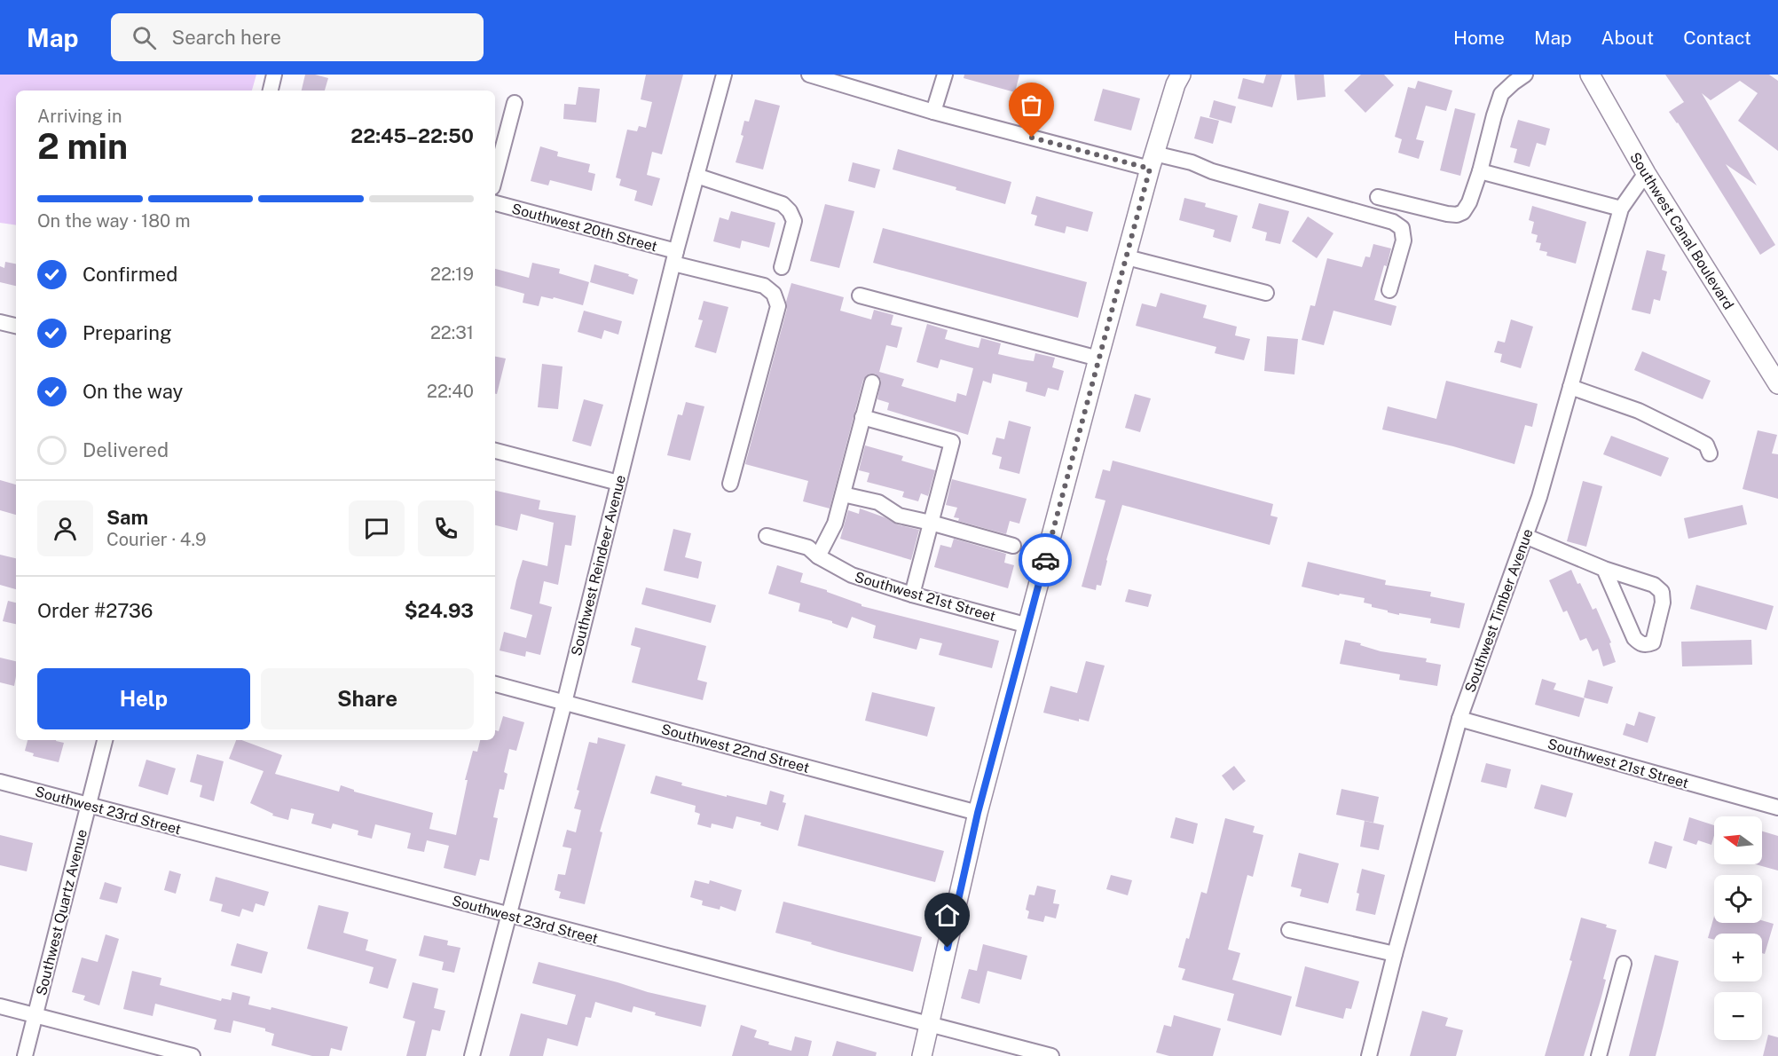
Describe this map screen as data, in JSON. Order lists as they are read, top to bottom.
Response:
{
  "streets": {
    "main road": ["Southwest Canal Boulevard"],
    "street": [
      "Southwest 20th Street",
      "Southwest Reindeer Avenue",
      "Southwest 21st Street",
      "Southwest Timber Avenue",
      "Southwest 22nd Street",
      "Southwest 23rd Street",
      "Southwest Quartz Avenue"
    ]
  },
  "crossings": [
    ["Southwest 20th Street", "Southwest Reindeer Avenue"],
    ["Southwest Canal Boulevard", "Southwest Timber Avenue"],
    ["Southwest Reindeer Avenue", "Southwest 22nd Street"],
    ["Southwest Reindeer Avenue", "Southwest 23rd Street"],
    ["Southwest 21st Street", "Southwest Timber Avenue"],
    ["Southwest 23rd Street", "Southwest Quartz Avenue"]
  ],
  "north": "left",
  "page": {
    "header": "Map",
    "search": "Search here",
    "nav": [
      "Home",
      "Map",
      "About",
      "Contact"
    ],
    "heading": ["2 min", "Arriving in", "22:45–22:50"],
    "panel": [
      "Sam",
      "Courier · 4.9",
      "Order #2736",
      "$24.93"
    ],
    "bar": "On the way · 180 m",
    "list": [
      ["Confirmed", "22:19"],
      ["Preparing", "22:31"],
      ["On the way", "22:40"],
      "Delivered"
    ],
    "buttons": ["Help", "Share"],
    "map_buttons": ["+", "−"]
  }
}
